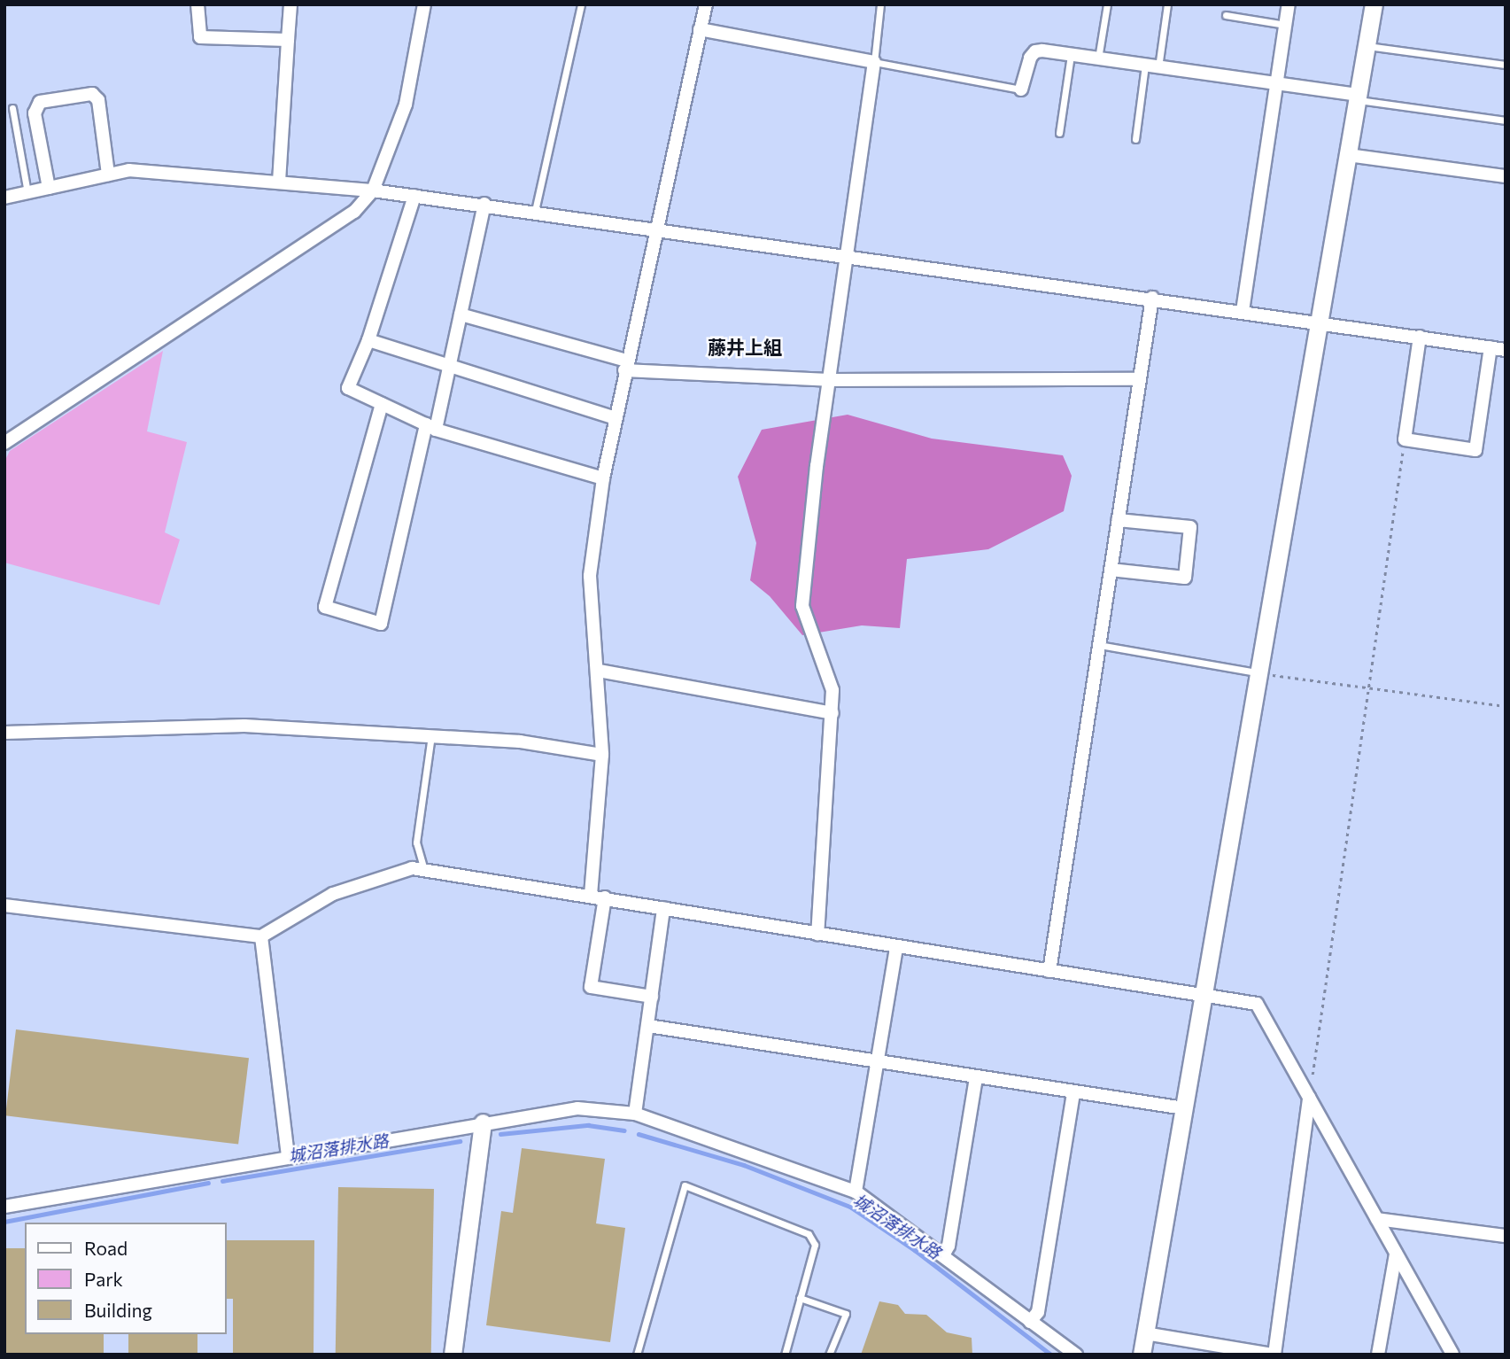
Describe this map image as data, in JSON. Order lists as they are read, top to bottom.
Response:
{
  "districts": ["藤井上組"],
  "water": ["城沼落排水路"],
  "legend": ["Road", "Park", "Building"]
}
